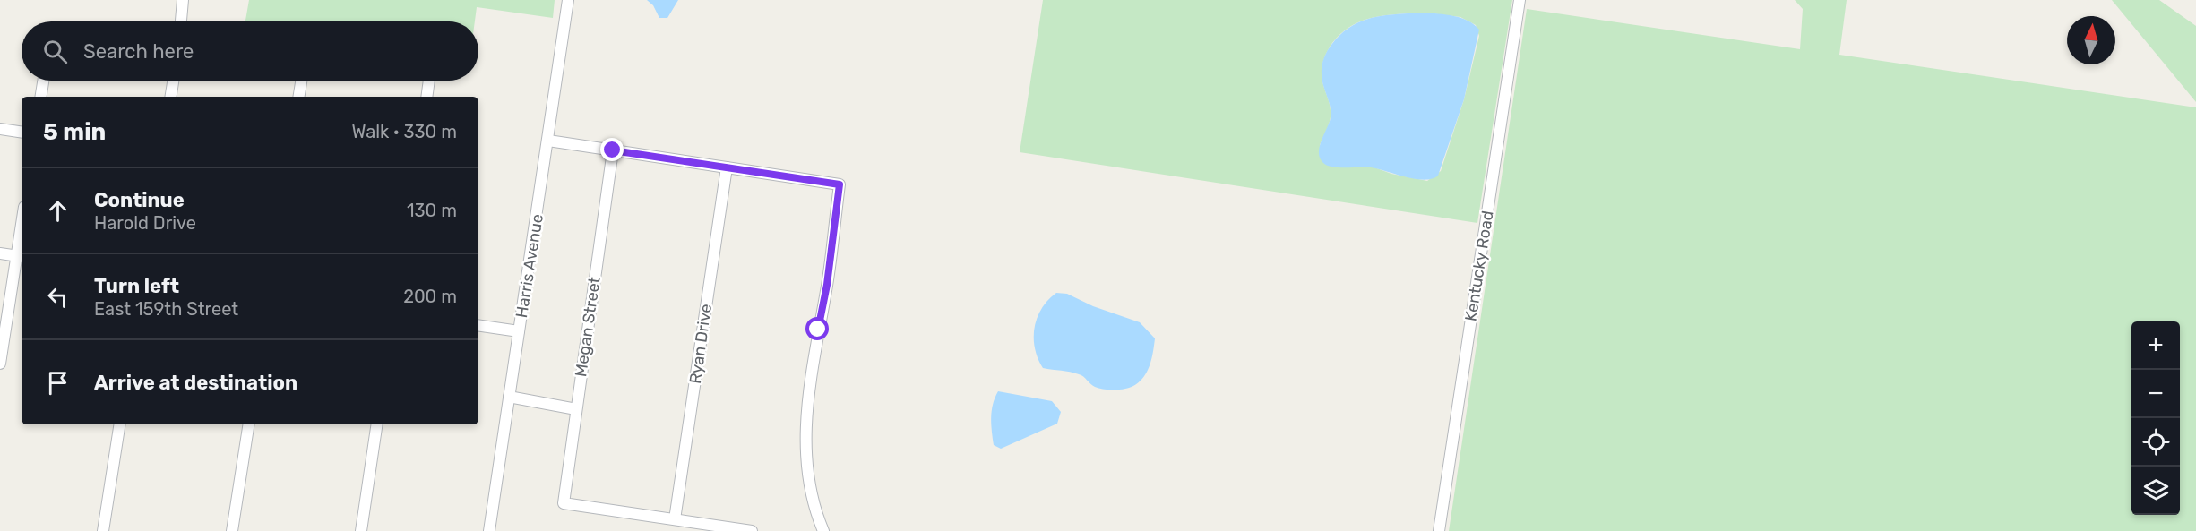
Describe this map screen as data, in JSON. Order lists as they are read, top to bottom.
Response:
{
  "streets": {
    "street": [
      "Harris Avenue",
      "Kentucky Road",
      "Megan Street",
      "Ryan Drive"
    ]
  },
  "crossings": [
    ["Megan Street", "Ryan Drive"]
  ],
  "north": "top",
  "page": {
    "search": "Search here",
    "heading": ["5 min", "Walk · 330 m"],
    "list": [
      ["Continue", "Harold Drive", "130 m"],
      ["Turn left", "East 159th Street", "200 m"],
      "Arrive at destination"
    ],
    "map_buttons": ["+", "−"]
  }
}
